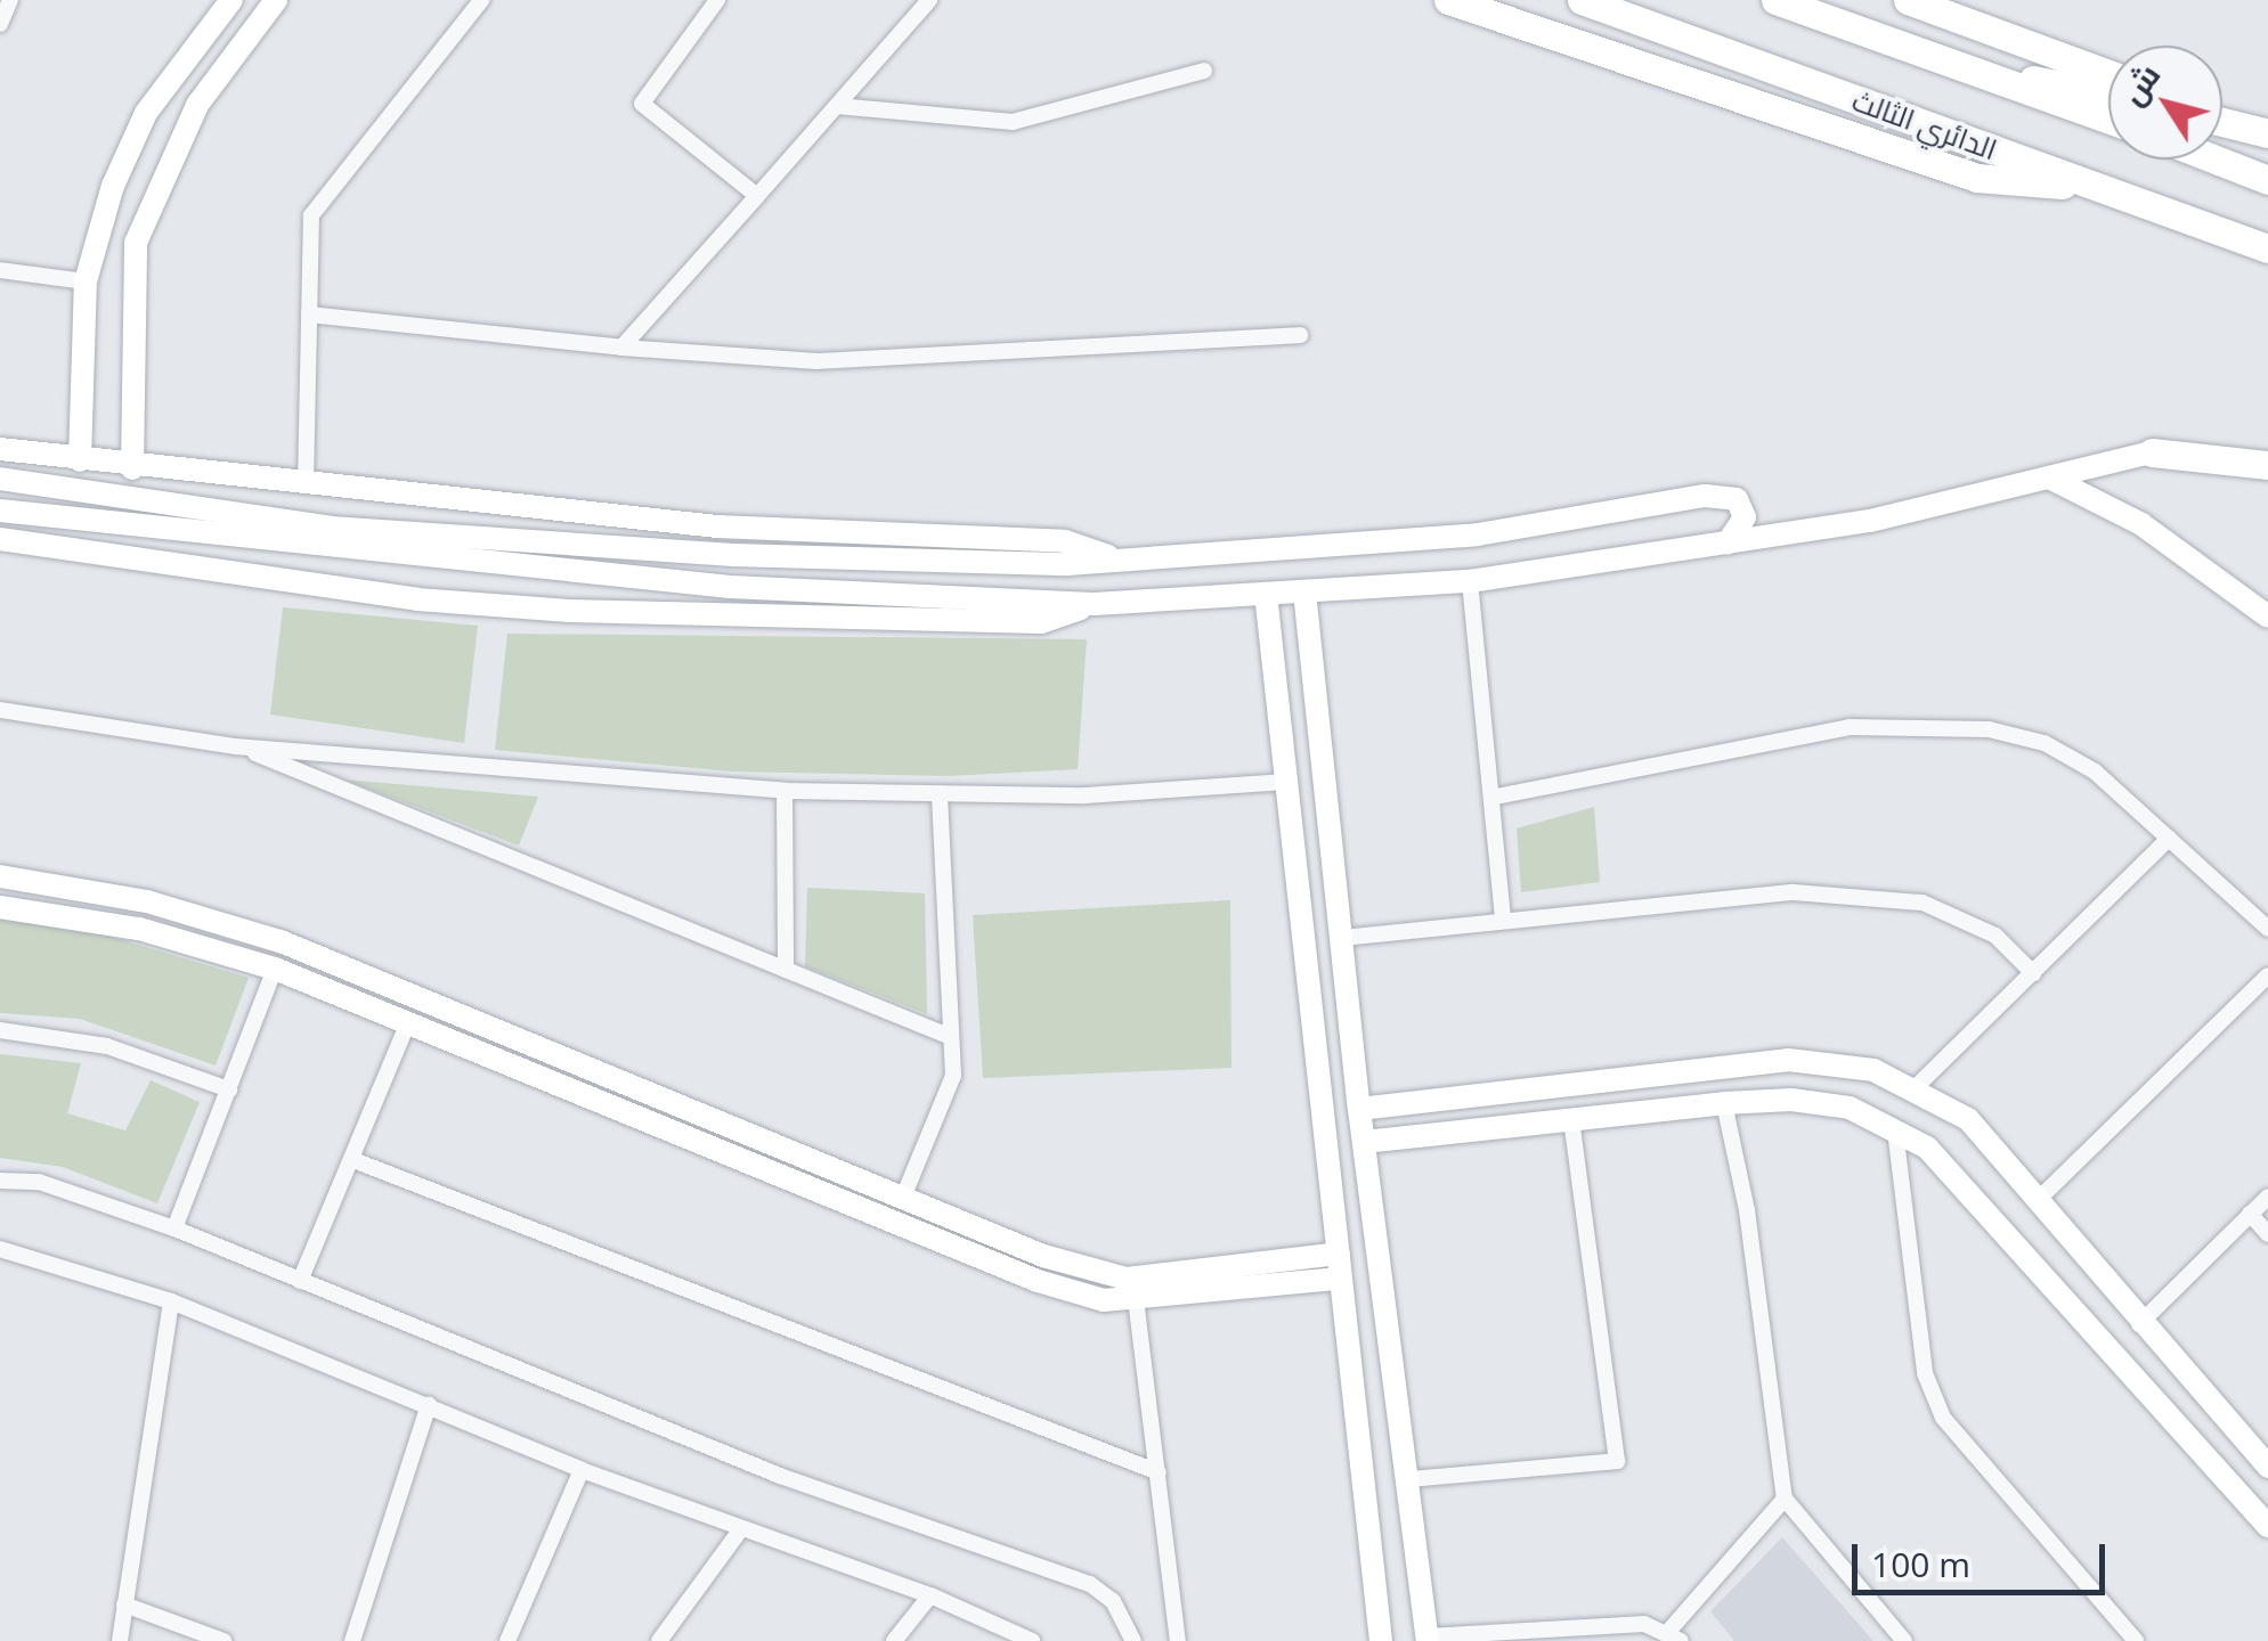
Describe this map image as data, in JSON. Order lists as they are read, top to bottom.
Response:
{
  "streets": {
    "highway": ["الدائري الثالث"]
  },
  "scale_bar": "100 m",
  "north": "top left"
}
